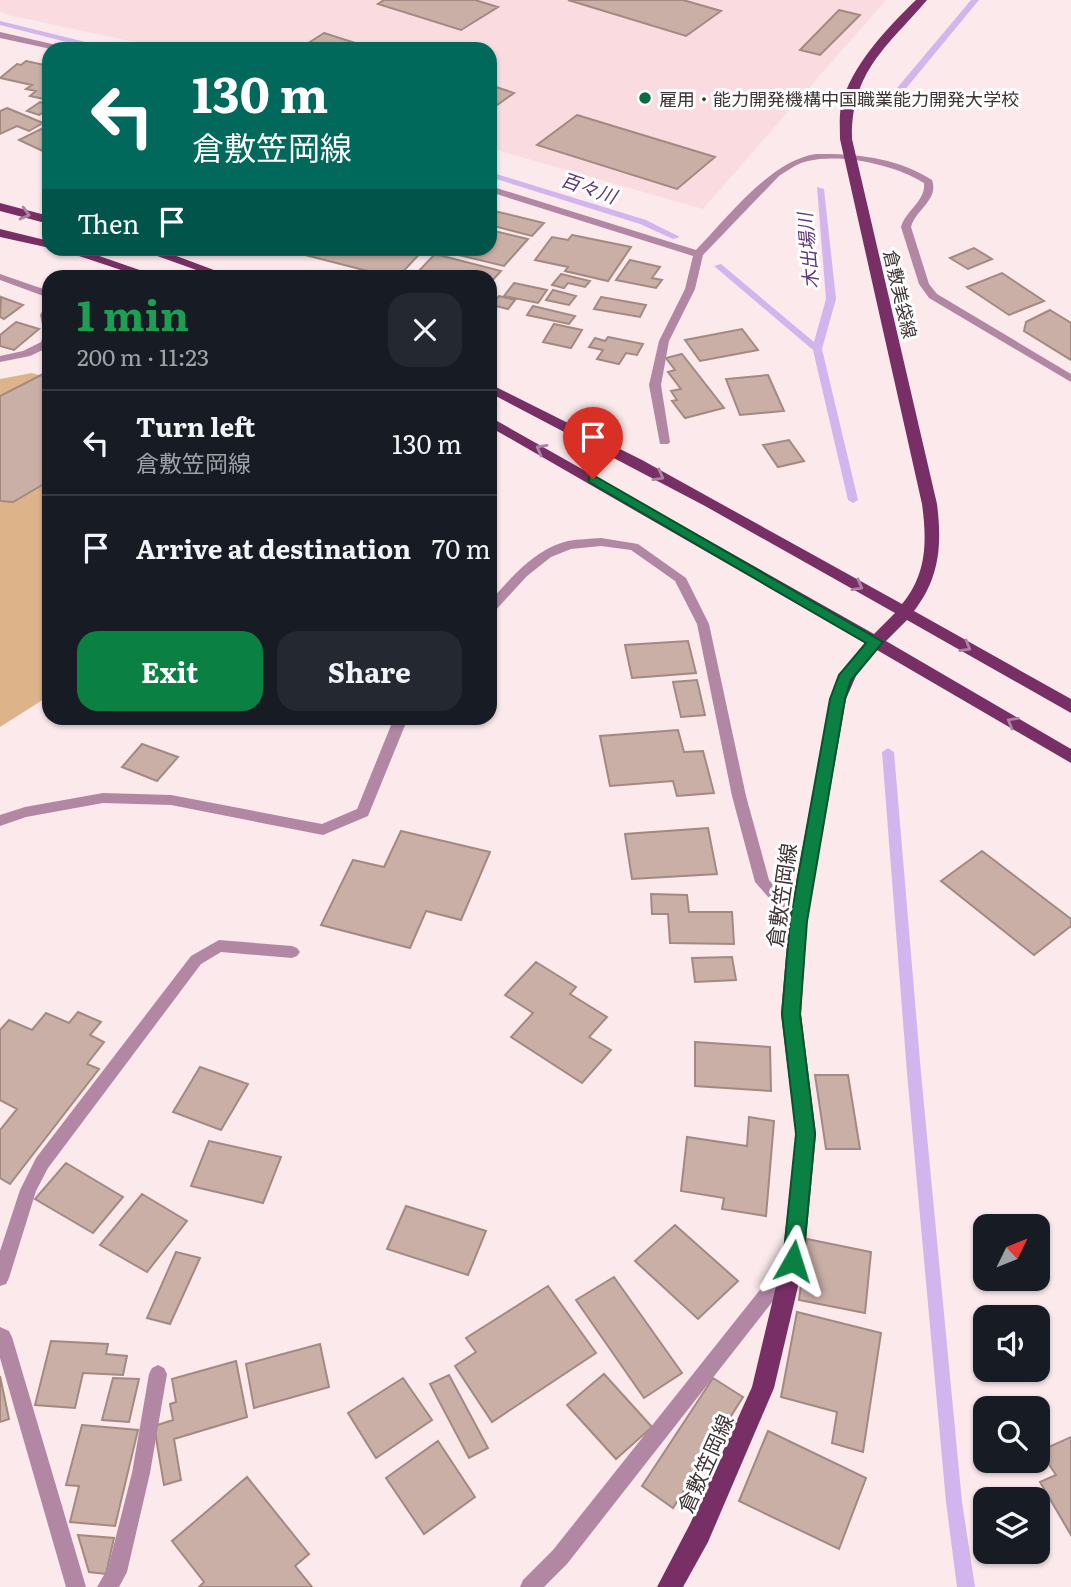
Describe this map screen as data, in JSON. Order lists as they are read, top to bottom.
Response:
{
  "streets": {
    "main road": ["倉敷美袋線", "倉敷笠岡線"]
  },
  "crossings": [
    ["倉敷美袋線", "倉敷笠岡線"]
  ],
  "water": ["百々川", "木出場川"],
  "places": ["雇用・能力開発機構中国職業能力開発大学校"],
  "north": "top right",
  "page": {
    "turn": ["130 m", "倉敷笠岡線"],
    "then": "Then",
    "heading": ["1 min", "200 m · 11:23"],
    "list": [
      {
        "name": "Turn left",
        "note": "倉敷笠岡線",
        "value": "130 m"
      },
      {
        "name": "Arrive at destination",
        "value": "70 m"
      }
    ],
    "buttons": ["Exit", "Share"]
  }
}
